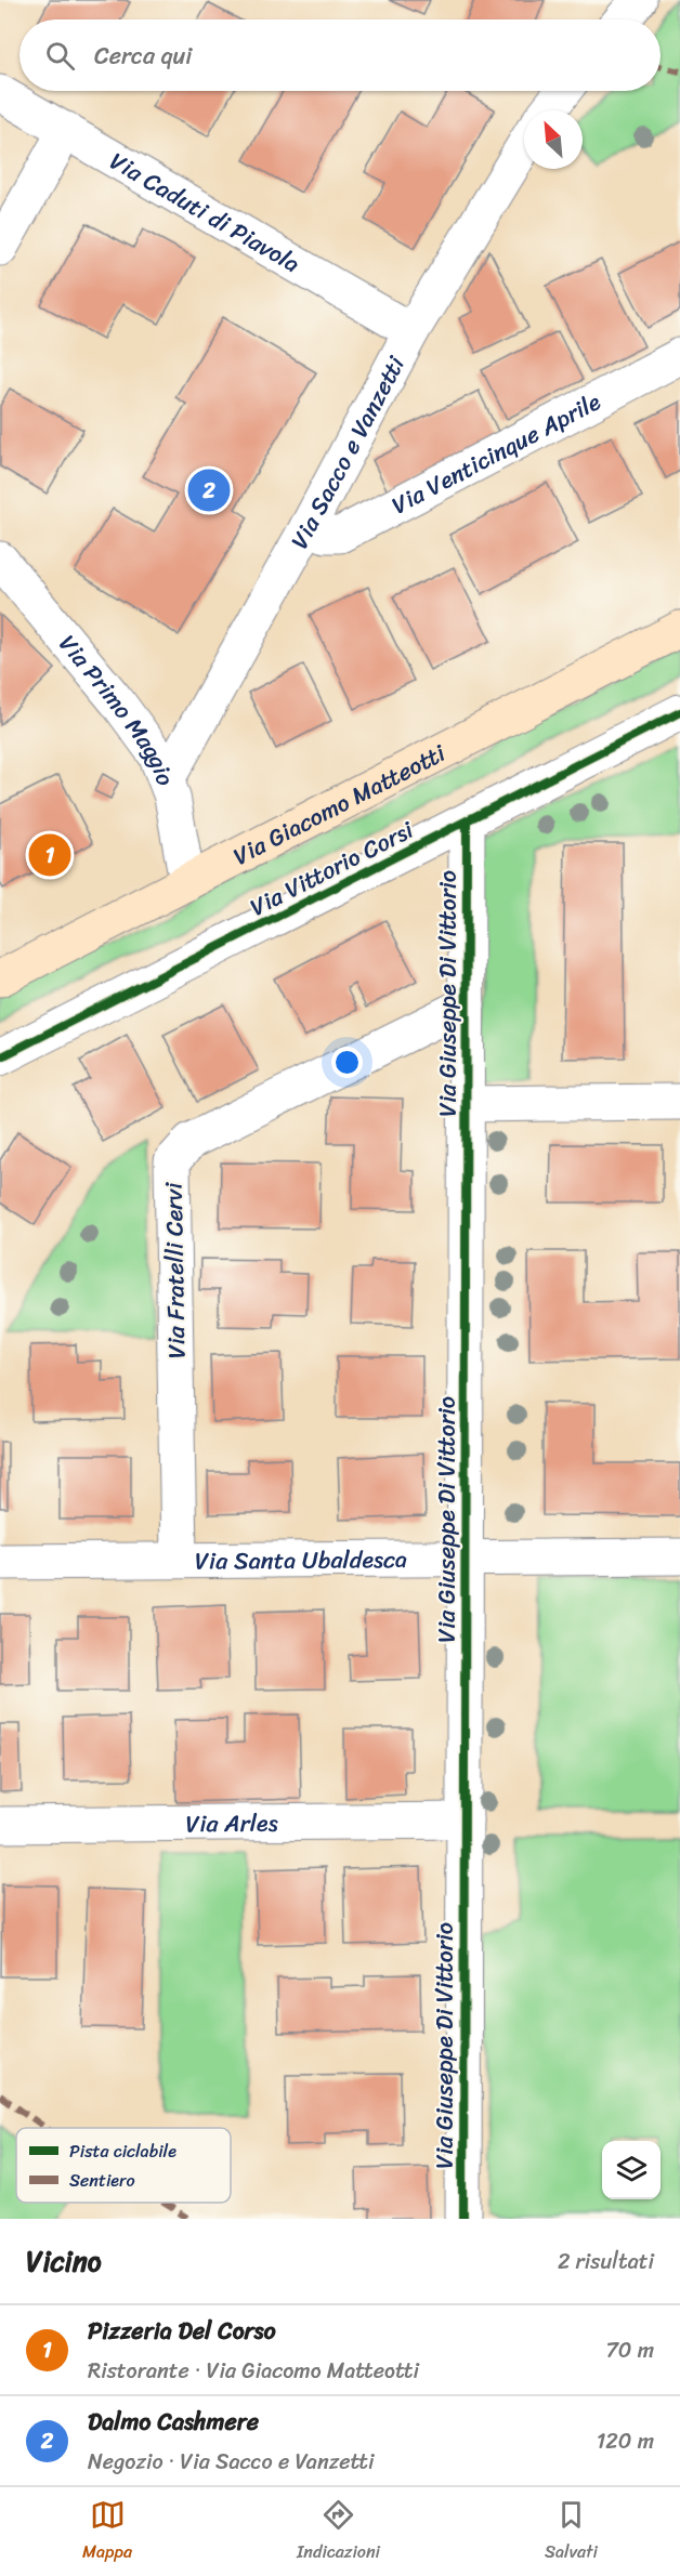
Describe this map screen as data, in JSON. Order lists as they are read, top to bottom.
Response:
{
  "streets": {
    "main road": ["Via Giacomo Matteotti"],
    "street": [
      "Via Caduti di Piavola",
      "Via Sacco e Vanzetti",
      "Via Venticinque Aprile",
      "Via Primo Maggio",
      "Via Vittorio Corsi",
      "Via Giuseppe Di Vittorio",
      "Via Fratelli Cervi",
      "Via Santa Ubaldesca",
      "Via Arles"
    ]
  },
  "crossings": [
    ["Via Caduti di Piavola", "Via Sacco e Vanzetti"],
    ["Via Sacco e Vanzetti", "Via Venticinque Aprile"],
    ["Via Sacco e Vanzetti", "Via Primo Maggio"],
    ["Via Primo Maggio", "Via Giacomo Matteotti"],
    ["Via Vittorio Corsi", "Via Giuseppe Di Vittorio"],
    ["Via Giuseppe Di Vittorio", "Via Fratelli Cervi"],
    ["Via Giuseppe Di Vittorio", "Via Santa Ubaldesca"],
    ["Via Giuseppe Di Vittorio", "Via Arles"],
    ["Via Fratelli Cervi", "Via Santa Ubaldesca"]
  ],
  "legend": ["Pista ciclabile", "Sentiero"],
  "north": "top left",
  "page": {
    "search": "Cerca qui",
    "pins": ["2", "1"],
    "heading": ["Vicino", "2 risultati"],
    "list": [
      {
        "mark": "1",
        "name": "Pizzeria Del Corso",
        "note": "Ristorante · Via Giacomo Matteotti",
        "value": "70 m"
      },
      {
        "mark": "2",
        "name": "Dalmo Cashmere",
        "note": "Negozio · Via Sacco e Vanzetti",
        "value": "120 m"
      }
    ],
    "nav": ["Mappa", "Indicazioni", "Salvati"]
  }
}
